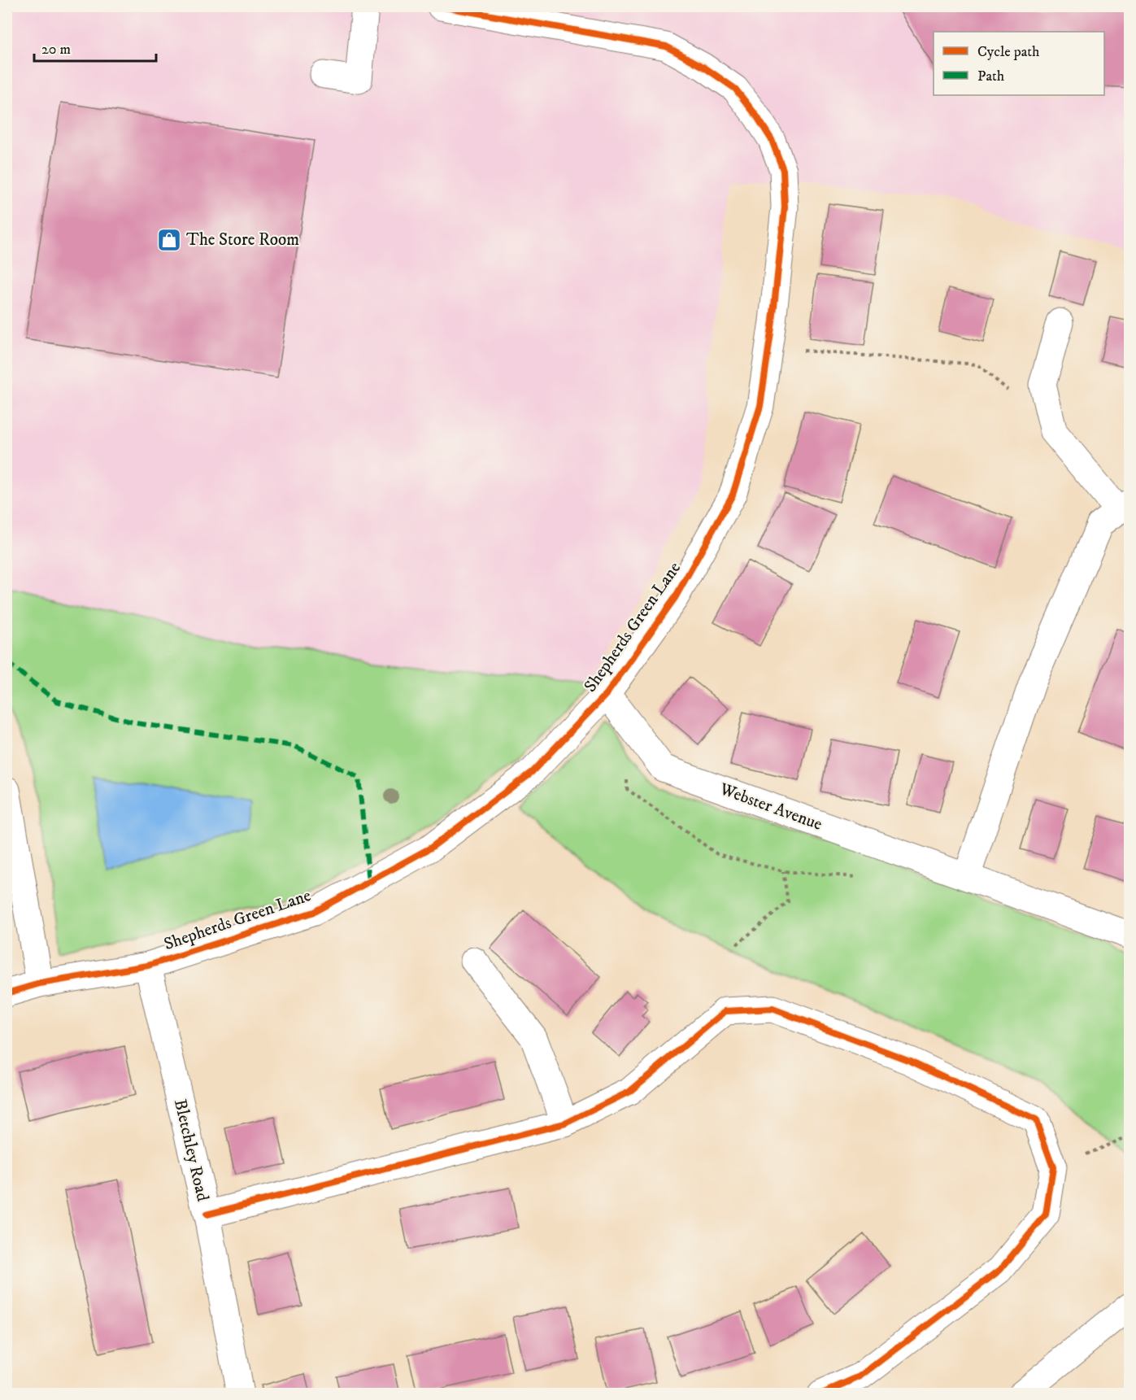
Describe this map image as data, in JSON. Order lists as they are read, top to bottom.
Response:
{
  "streets": {
    "street": ["Shepherds Green Lane", "Webster Avenue", "Bletchley Road"]
  },
  "crossings": [
    ["Shepherds Green Lane", "Webster Avenue"],
    ["Shepherds Green Lane", "Bletchley Road"]
  ],
  "places": {
    "shop": ["The Store Room"]
  },
  "legend": ["Cycle path", "Path"],
  "scale_bar": "20 m"
}
